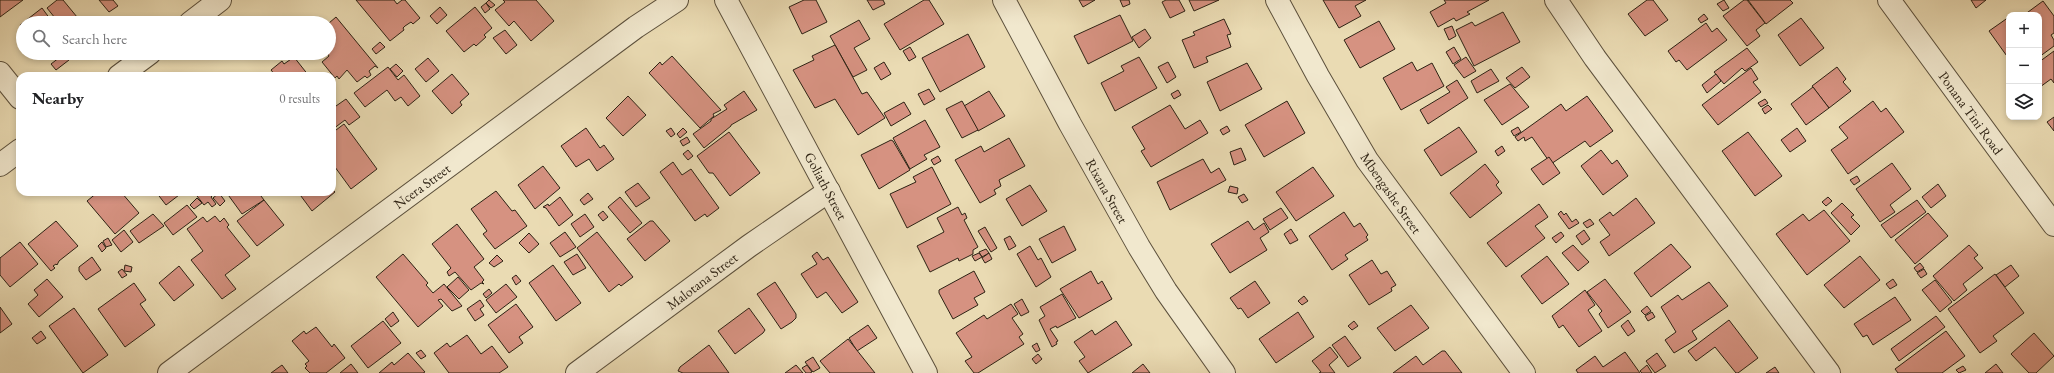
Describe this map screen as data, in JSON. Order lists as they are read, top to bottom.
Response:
{
  "streets": {
    "street": [
      "Ponana Tini Road",
      "Ncera Street",
      "Goliath Street",
      "Rixana Street",
      "Mbengashe Street",
      "Malotana Street"
    ]
  },
  "crossings": [
    ["Goliath Street", "Malotana Street"]
  ],
  "page": {
    "map_buttons": ["+", "−"],
    "search": "Search here",
    "heading": ["Nearby", "0 results"]
  }
}
